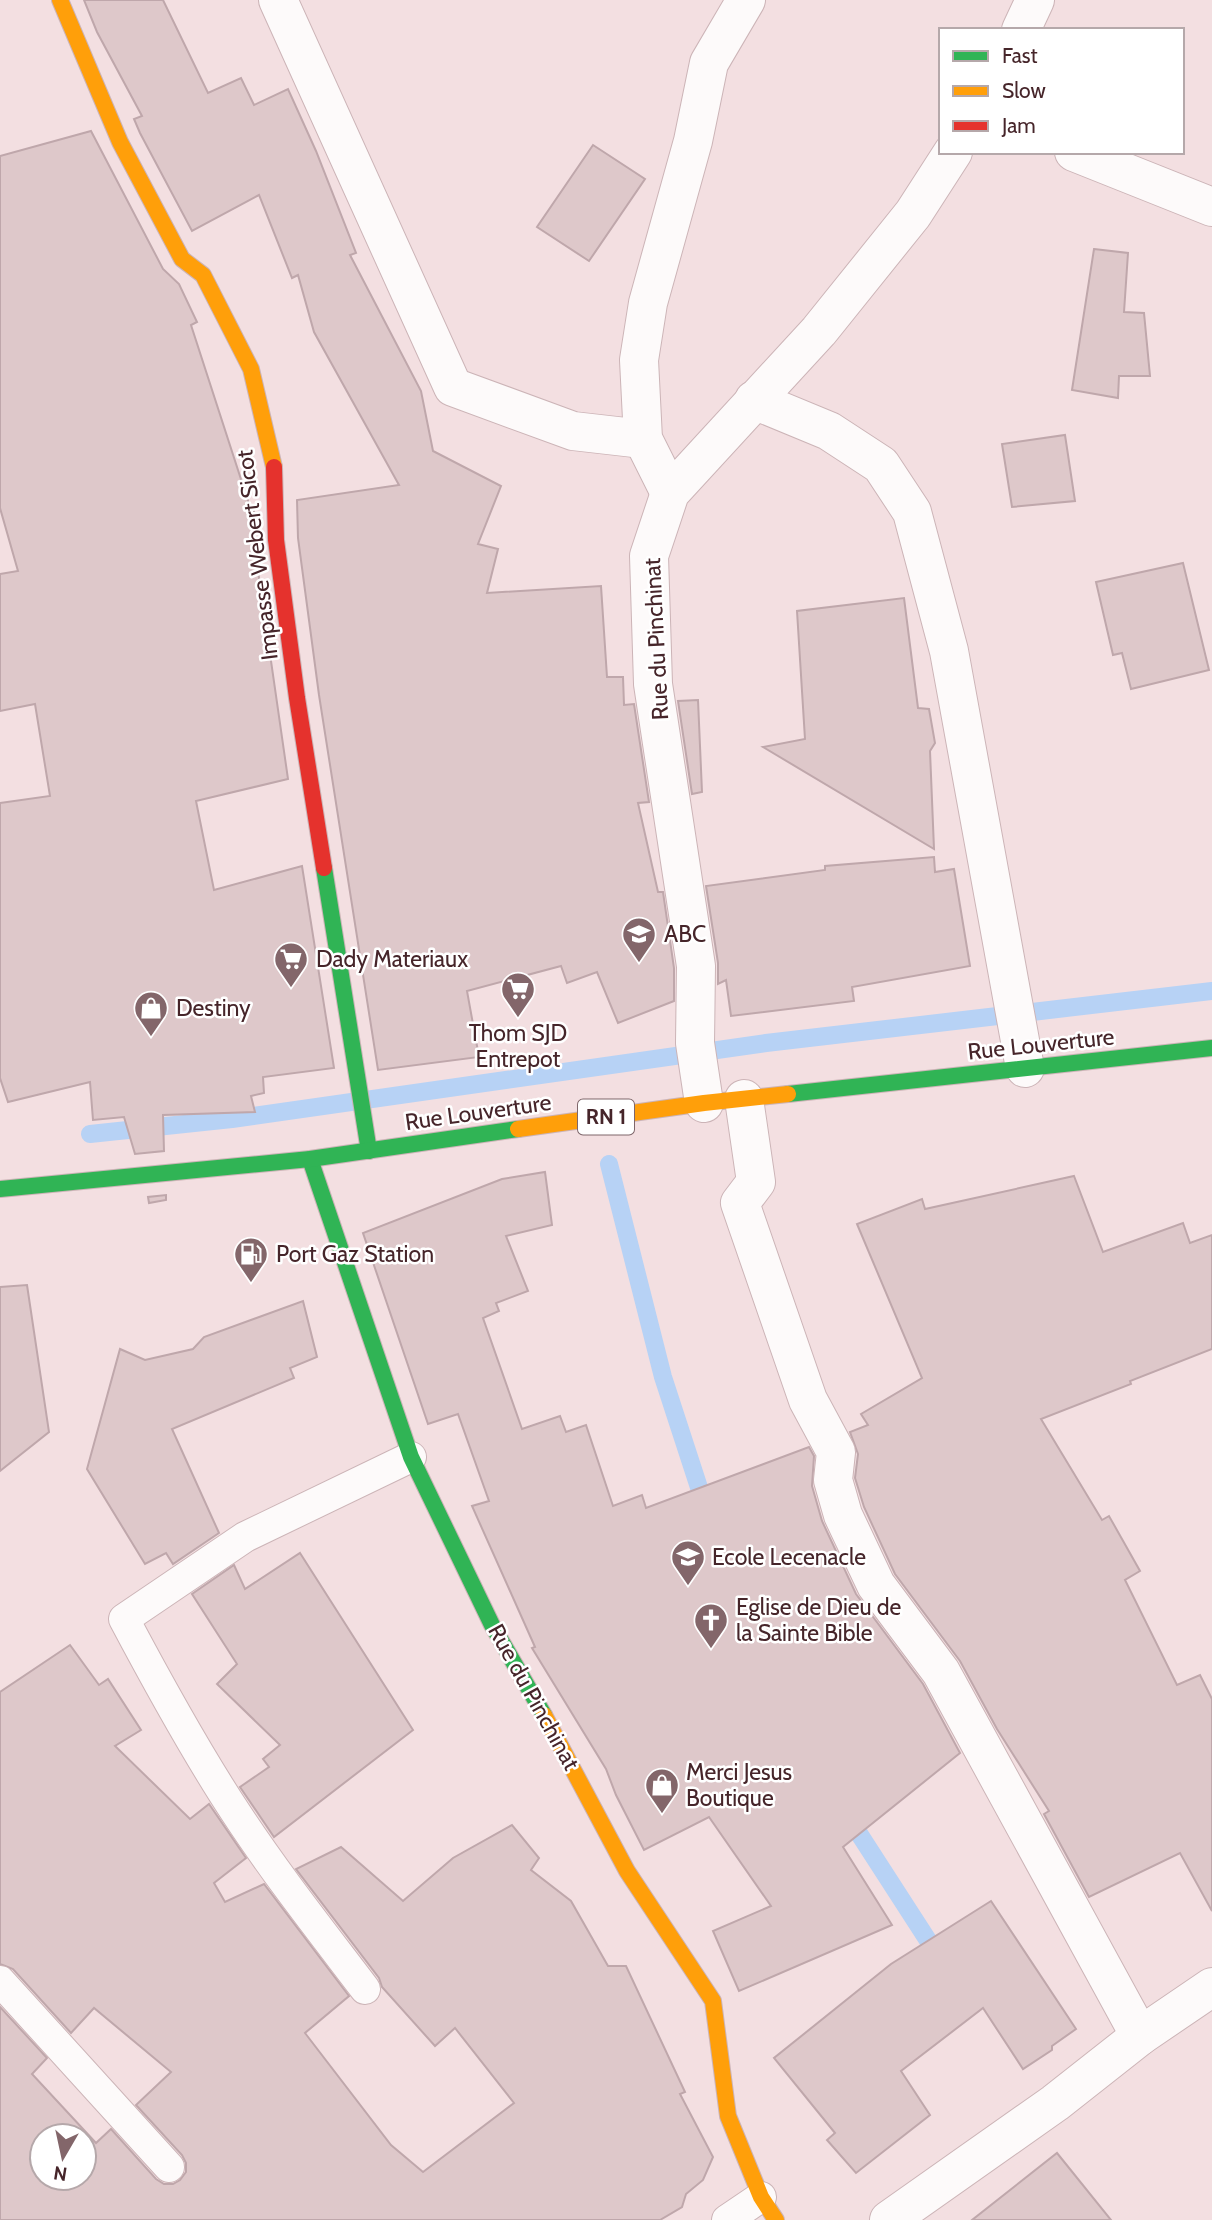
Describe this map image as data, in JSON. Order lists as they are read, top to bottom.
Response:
{
  "streets": {
    "street": [
      "Impasse Webert Sicot",
      "Rue du Pinchinat",
      "Rue Louverture",
      "RN 1"
    ]
  },
  "crossings": [
    ["Impasse Webert Sicot", "Rue Louverture"],
    ["Rue du Pinchinat", "Rue Louverture"]
  ],
  "places": {
    "school or university": ["ABC", "Ecole Lecenacle"],
    "supermarket": ["Dady Materiaux", "Thom SJD Entrepot"],
    "shop": ["Destiny", "Merci Jesus Boutique"],
    "fuel station": ["Port Gaz Station"],
    "church": ["Eglise de Dieu de la Sainte Bible"]
  },
  "legend": ["Fast", "Slow", "Jam"],
  "north": "bottom"
}
